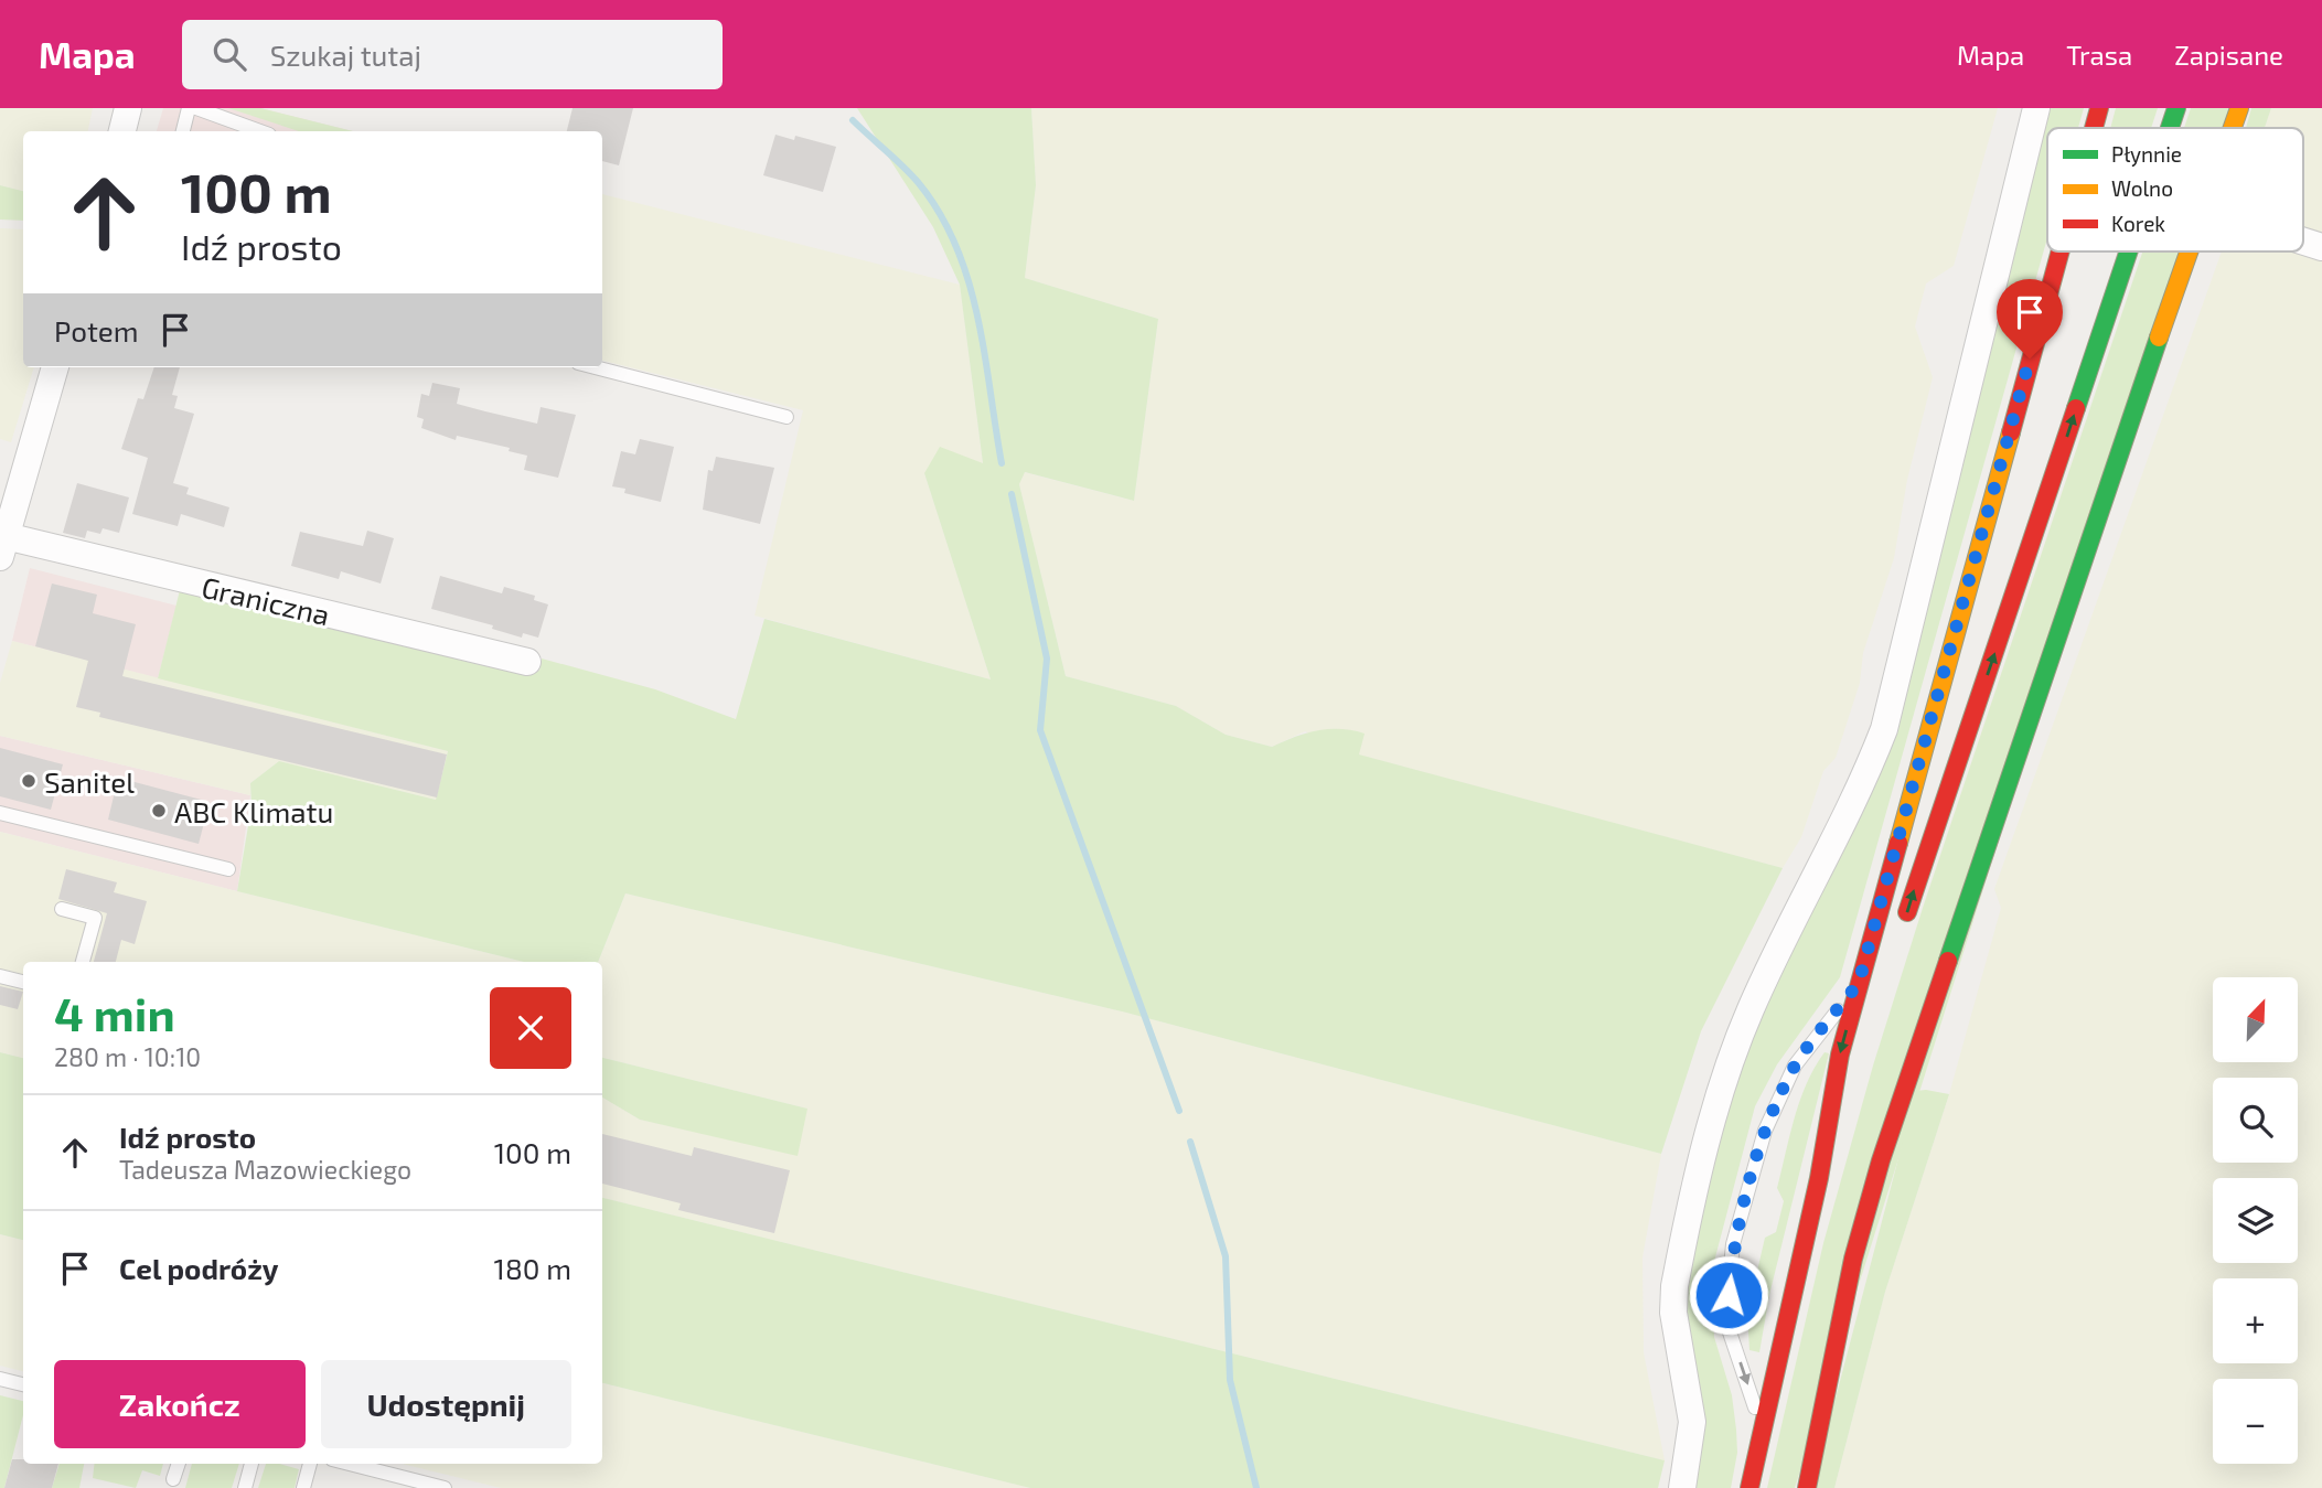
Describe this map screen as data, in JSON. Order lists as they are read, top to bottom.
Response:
{
  "streets": {
    "street": ["Graniczna"]
  },
  "places": ["Sanitel", "ABC Klimatu"],
  "legend": ["Płynnie", "Wolno", "Korek"],
  "north": "top right",
  "page": {
    "header": "Mapa",
    "search": "Szukaj tutaj",
    "nav": ["Mapa", "Trasa", "Zapisane"],
    "turn": ["100 m", "Idź prosto"],
    "then": "Potem",
    "heading": ["4 min", "280 m · 10:10"],
    "map_buttons": ["+", "−"],
    "list": [
      {
        "name": "Idź prosto",
        "note": "Tadeusza Mazowieckiego",
        "value": "100 m"
      },
      {
        "name": "Cel podróży",
        "value": "180 m"
      }
    ],
    "buttons": ["Zakończ", "Udostępnij"]
  }
}
